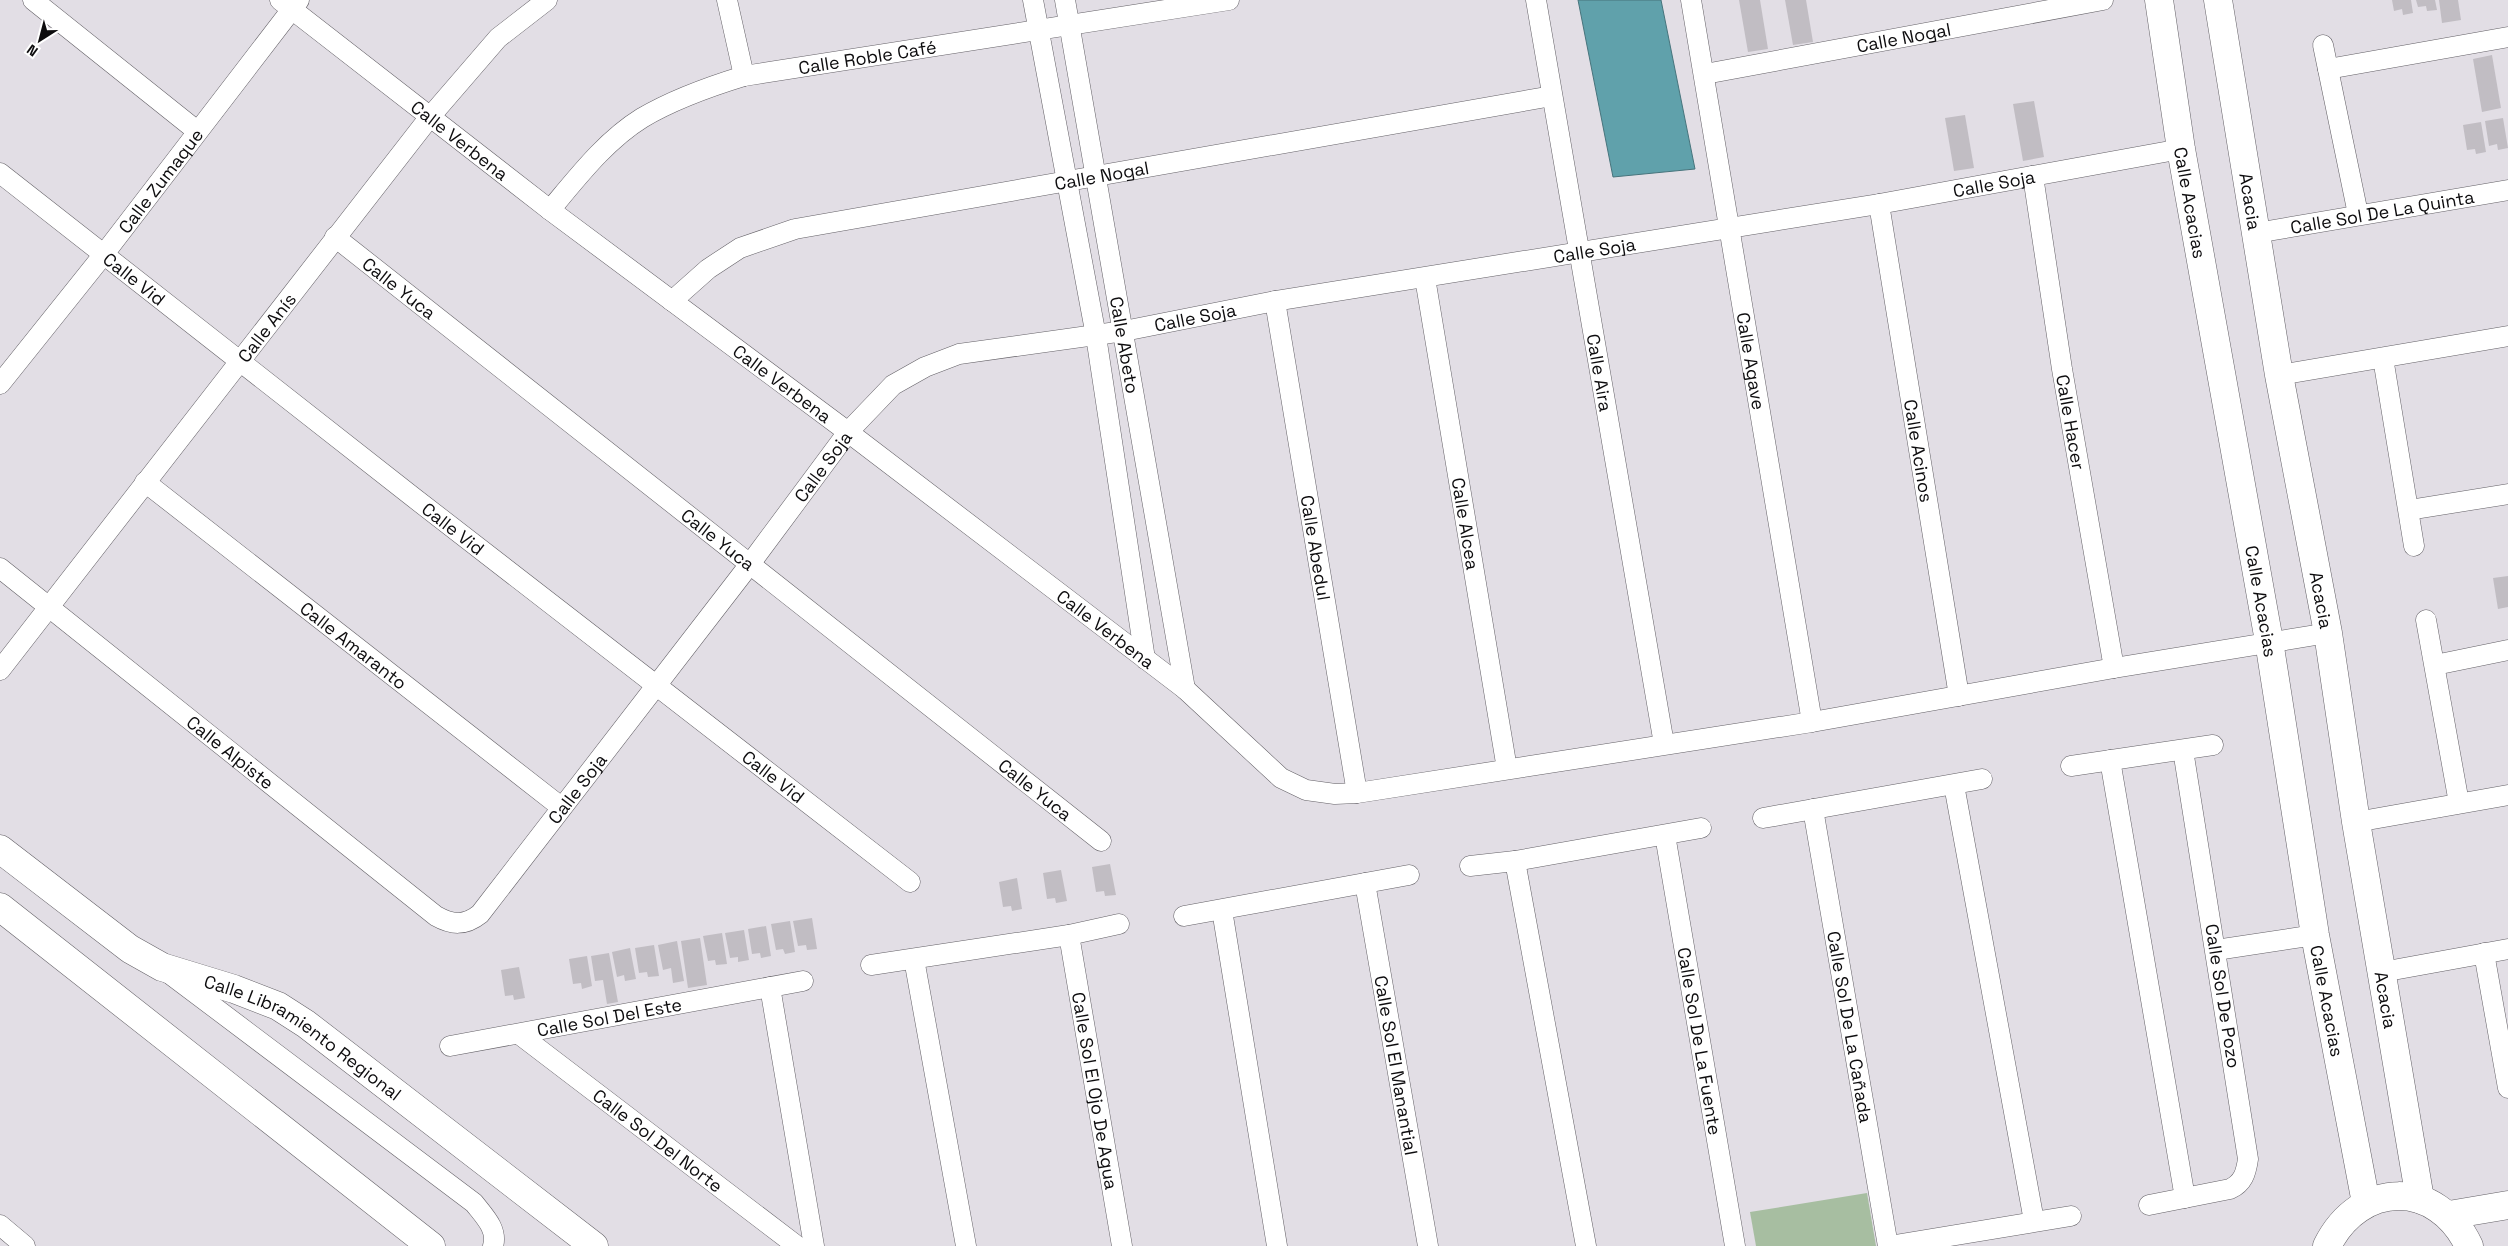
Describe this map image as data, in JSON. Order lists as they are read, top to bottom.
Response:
{
  "streets": {
    "street": [
      "Calle Nogal",
      "Calle Roble Café",
      "Calle Verbena",
      "Calle Zumaque",
      "Calle Soja",
      "Acacia",
      "Calle Acacias",
      "Calle Sol De La Quinta",
      "Calle Vid",
      "Calle Yuca",
      "Calle Anís",
      "Calle Abeto",
      "Calle Agave",
      "Calle Aira",
      "Calle Hacer",
      "Calle Acinos",
      "Calle Alcea",
      "Calle Abedul",
      "Calle Amaranto",
      "Calle Alpiste",
      "Calle Sol De Pozo",
      "Calle Sol Del Este",
      "Calle Sol De La Cañada",
      "Calle Libramiento Regional",
      "Calle Sol De La Fuente",
      "Calle Sol El Manantial",
      "Calle Sol El Ojo De Agua",
      "Calle Sol Del Norte"
    ]
  },
  "crossings": [
    ["Calle Nogal", "Calle Verbena"],
    ["Calle Nogal", "Calle Abeto"],
    ["Calle Nogal", "Calle Agave"],
    ["Calle Nogal", "Calle Aira"],
    ["Calle Roble Café", "Calle Verbena"],
    ["Calle Roble Café", "Calle Abeto"],
    ["Calle Verbena", "Calle Zumaque"],
    ["Calle Verbena", "Calle Soja"],
    ["Calle Verbena", "Acacia"],
    ["Calle Verbena", "Calle Acacias"],
    ["Calle Verbena", "Calle Anís"],
    ["Calle Verbena", "Calle Abeto"],
    ["Calle Verbena", "Calle Agave"],
    ["Calle Verbena", "Calle Aira"],
    ["Calle Verbena", "Calle Hacer"],
    ["Calle Verbena", "Calle Acinos"],
    ["Calle Verbena", "Calle Alcea"],
    ["Calle Verbena", "Calle Abedul"],
    ["Calle Zumaque", "Calle Vid"],
    ["Calle Soja", "Calle Acacias"],
    ["Calle Soja", "Calle Vid"],
    ["Calle Soja", "Calle Yuca"],
    ["Calle Soja", "Calle Abeto"],
    ["Calle Soja", "Calle Agave"],
    ["Calle Soja", "Calle Aira"],
    ["Calle Soja", "Calle Hacer"],
    ["Calle Soja", "Calle Acinos"],
    ["Calle Soja", "Calle Alcea"],
    ["Calle Soja", "Calle Abedul"],
    ["Calle Soja", "Calle Amaranto"],
    ["Calle Soja", "Calle Alpiste"],
    ["Acacia", "Calle Sol De La Quinta"],
    ["Calle Vid", "Calle Anís"],
    ["Calle Yuca", "Calle Anís"],
    ["Calle Anís", "Calle Amaranto"],
    ["Calle Anís", "Calle Alpiste"],
    ["Calle Sol Del Este", "Calle Sol Del Norte"]
  ],
  "north": "bottom left"
}
